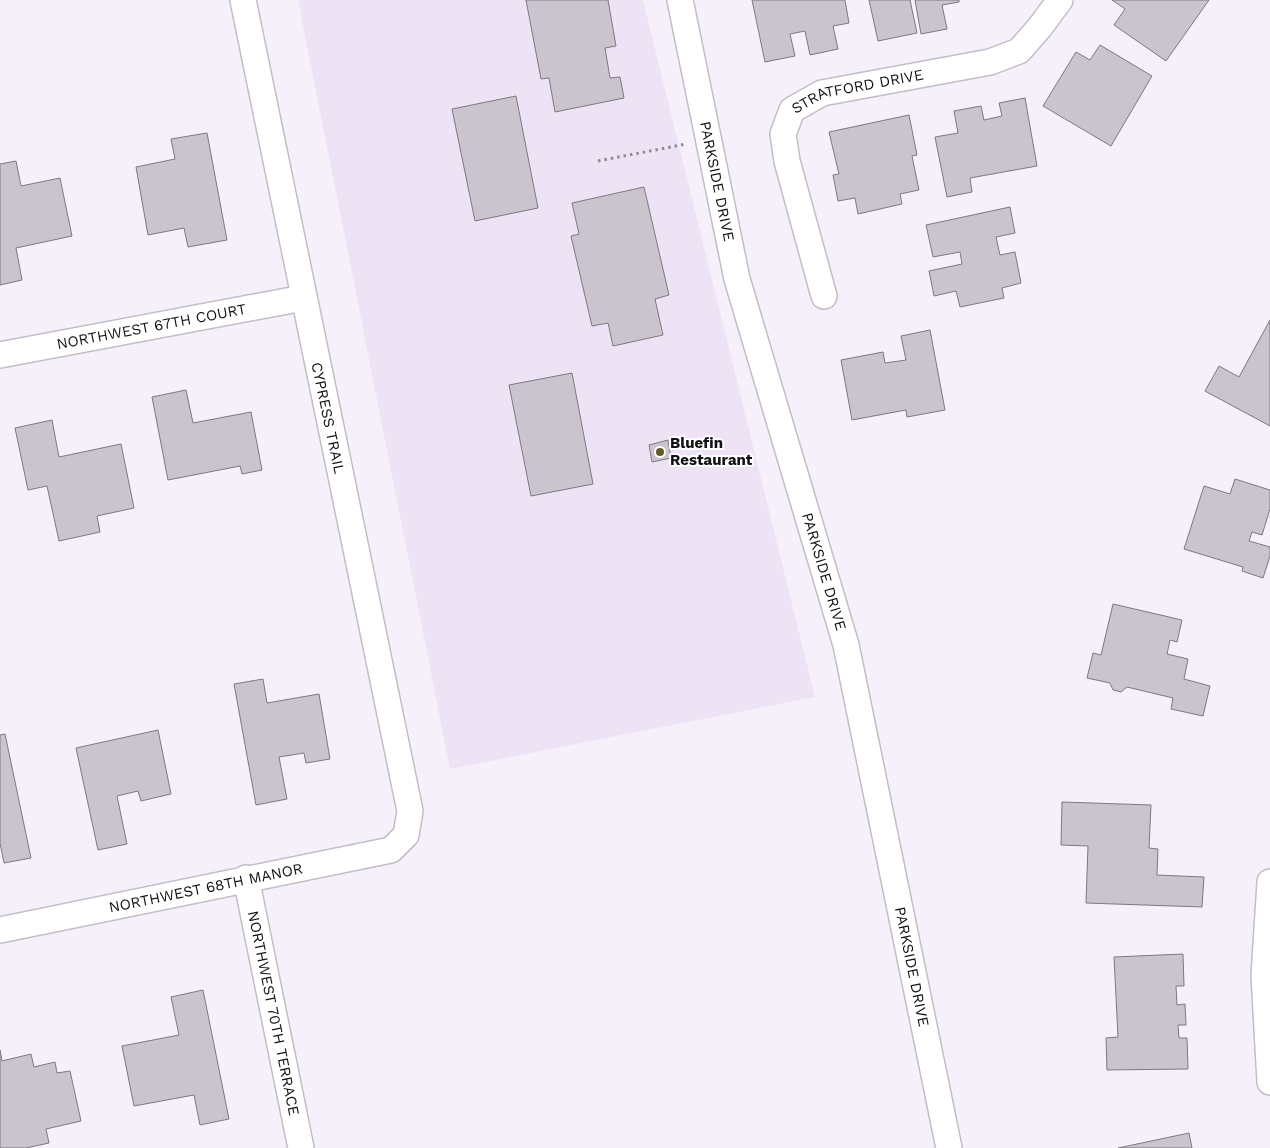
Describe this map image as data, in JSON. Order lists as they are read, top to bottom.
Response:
{
  "streets": {
    "street": [
      "STRATFORD DRIVE",
      "PARKSIDE DRIVE",
      "NORTHWEST 67TH COURT",
      "CYPRESS TRAIL",
      "NORTHWEST 68TH MANOR",
      "NORTHWEST 70TH TERRACE"
    ]
  },
  "crossings": [
    ["NORTHWEST 67TH COURT", "CYPRESS TRAIL"],
    ["CYPRESS TRAIL", "NORTHWEST 68TH MANOR"],
    ["NORTHWEST 68TH MANOR", "NORTHWEST 70TH TERRACE"]
  ],
  "places": ["Bluefin Restaurant"]
}
